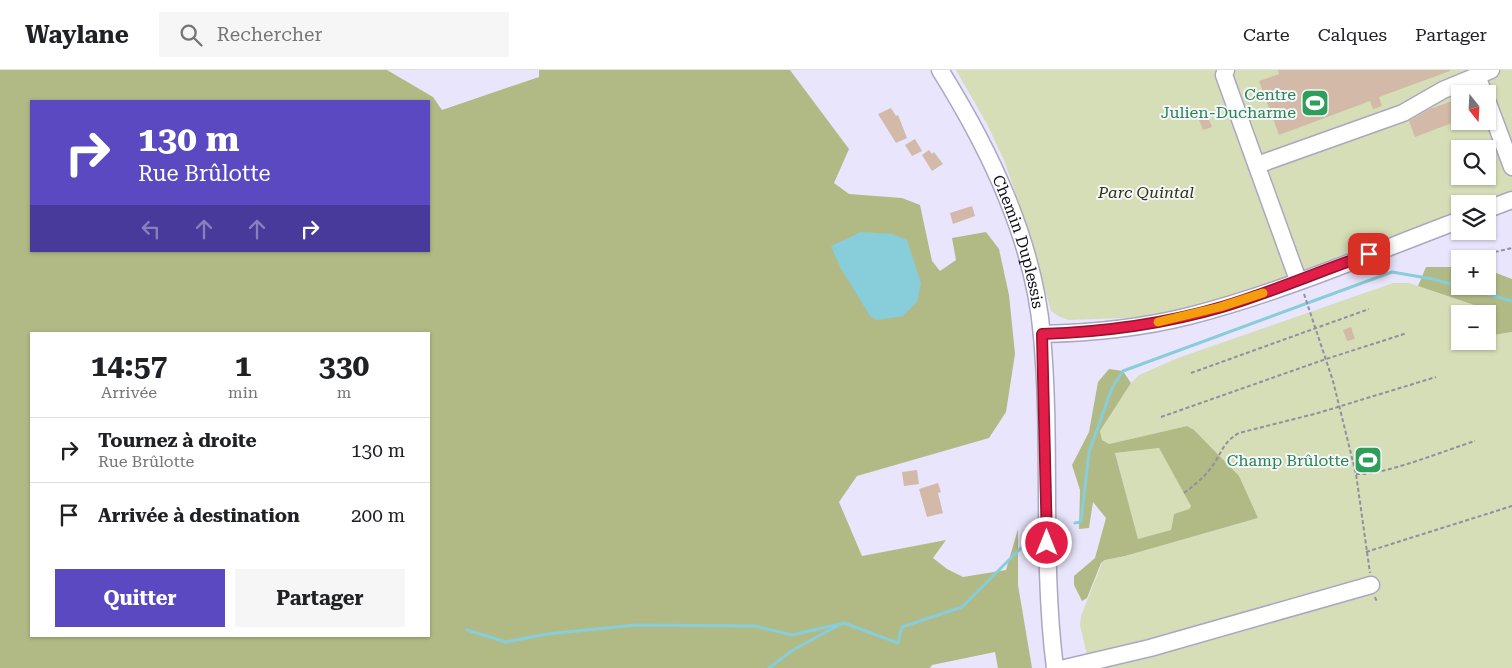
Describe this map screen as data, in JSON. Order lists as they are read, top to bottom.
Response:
{
  "streets": {
    "street": ["Chemin Duplessis"]
  },
  "parks": ["Parc Quintal"],
  "places": {
    "sports": ["Centre Julien-Ducharme", "Champ Brûlotte"]
  },
  "north": "bottom",
  "page": {
    "header": "Waylane",
    "search": "Rechercher",
    "nav": ["Carte", "Calques", "Partager"],
    "map_buttons": ["+", "−"],
    "turn": ["130 m", "Rue Brûlotte"],
    "eta": [
      "14:57",
      "Arrivée",
      "1",
      "min",
      "330",
      "m"
    ],
    "list": [
      {
        "name": "Tournez à droite",
        "note": "Rue Brûlotte",
        "value": "130 m"
      },
      {
        "name": "Arrivée à destination",
        "value": "200 m"
      }
    ],
    "buttons": ["Quitter", "Partager"]
  }
}
